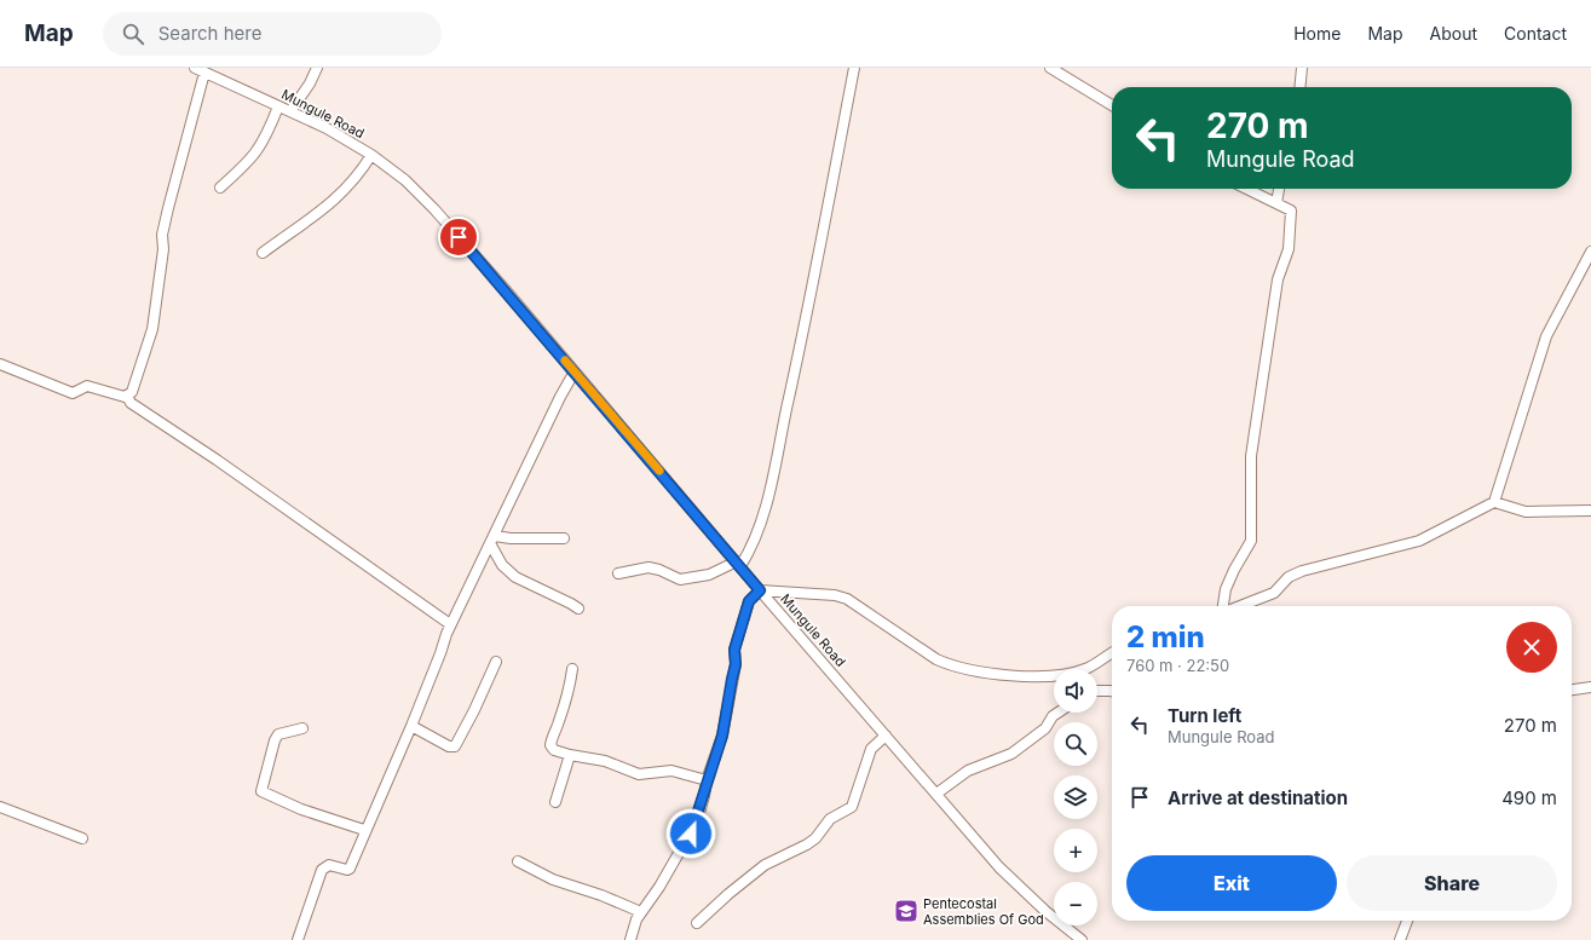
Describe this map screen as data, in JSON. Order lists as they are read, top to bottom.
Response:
{
  "streets": {
    "street": ["Mungule Road"]
  },
  "places": {
    "school or university": ["Pentecostal Assemblies Of God"]
  },
  "page": {
    "header": "Map",
    "search": "Search here",
    "nav": [
      "Home",
      "Map",
      "About",
      "Contact"
    ],
    "turn": ["270 m", "Mungule Road"],
    "heading": ["2 min", "760 m · 22:50"],
    "map_buttons": ["+", "−"],
    "list": [
      {
        "name": "Turn left",
        "note": "Mungule Road",
        "value": "270 m"
      },
      {
        "name": "Arrive at destination",
        "value": "490 m"
      }
    ],
    "buttons": ["Exit", "Share"]
  }
}
